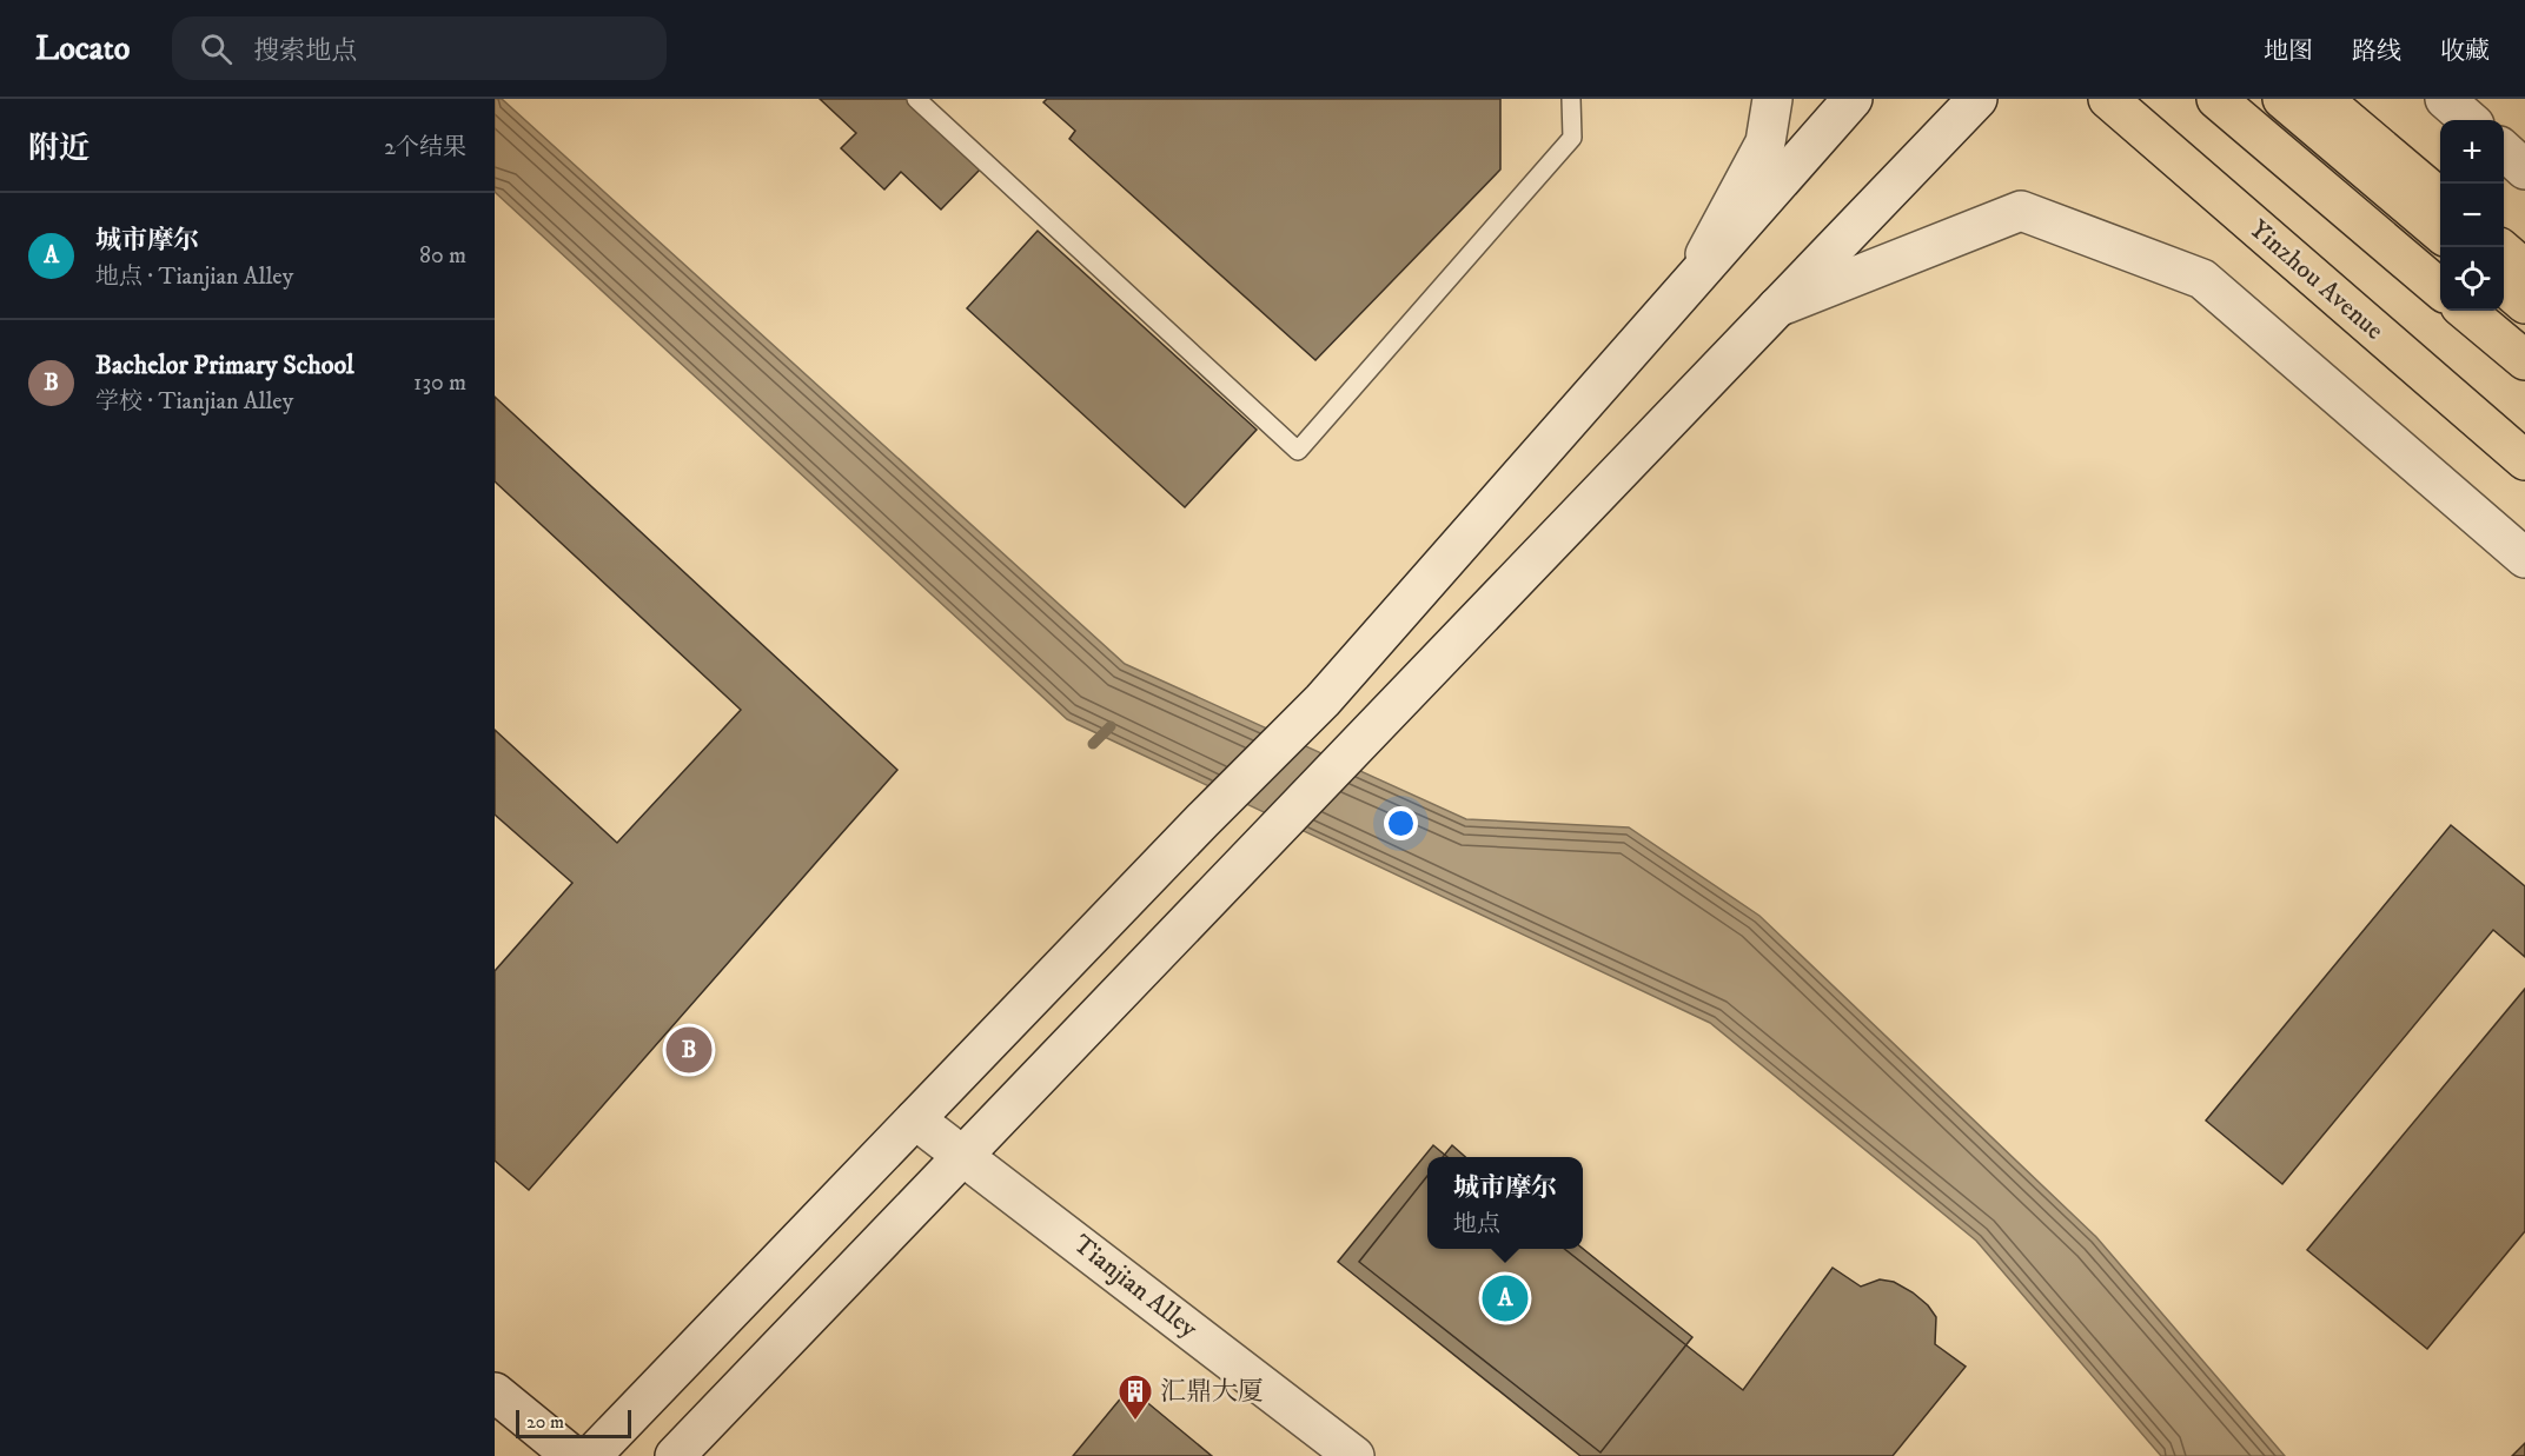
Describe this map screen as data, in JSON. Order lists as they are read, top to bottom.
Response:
{
  "streets": {
    "main road": ["Yinzhou Avenue", "Tianjian Alley"]
  },
  "places": {
    "building": ["汇鼎大厦"]
  },
  "scale_bar": "20 m",
  "page": {
    "header": "Locato",
    "search": "搜索地点",
    "nav": ["地图", "路线", "收藏"],
    "heading": ["附近", "2个结果"],
    "map_buttons": ["+", "−"],
    "list": [
      {
        "mark": "A",
        "name": "城市摩尔",
        "note": "地点 · Tianjian Alley",
        "value": "80 m"
      },
      {
        "mark": "B",
        "name": "Bachelor Primary School",
        "note": "学校 · Tianjian Alley",
        "value": "130 m"
      }
    ],
    "pins": ["B", "A"],
    "popup": ["城市摩尔", "地点"],
    "scale": "20 m"
  }
}
